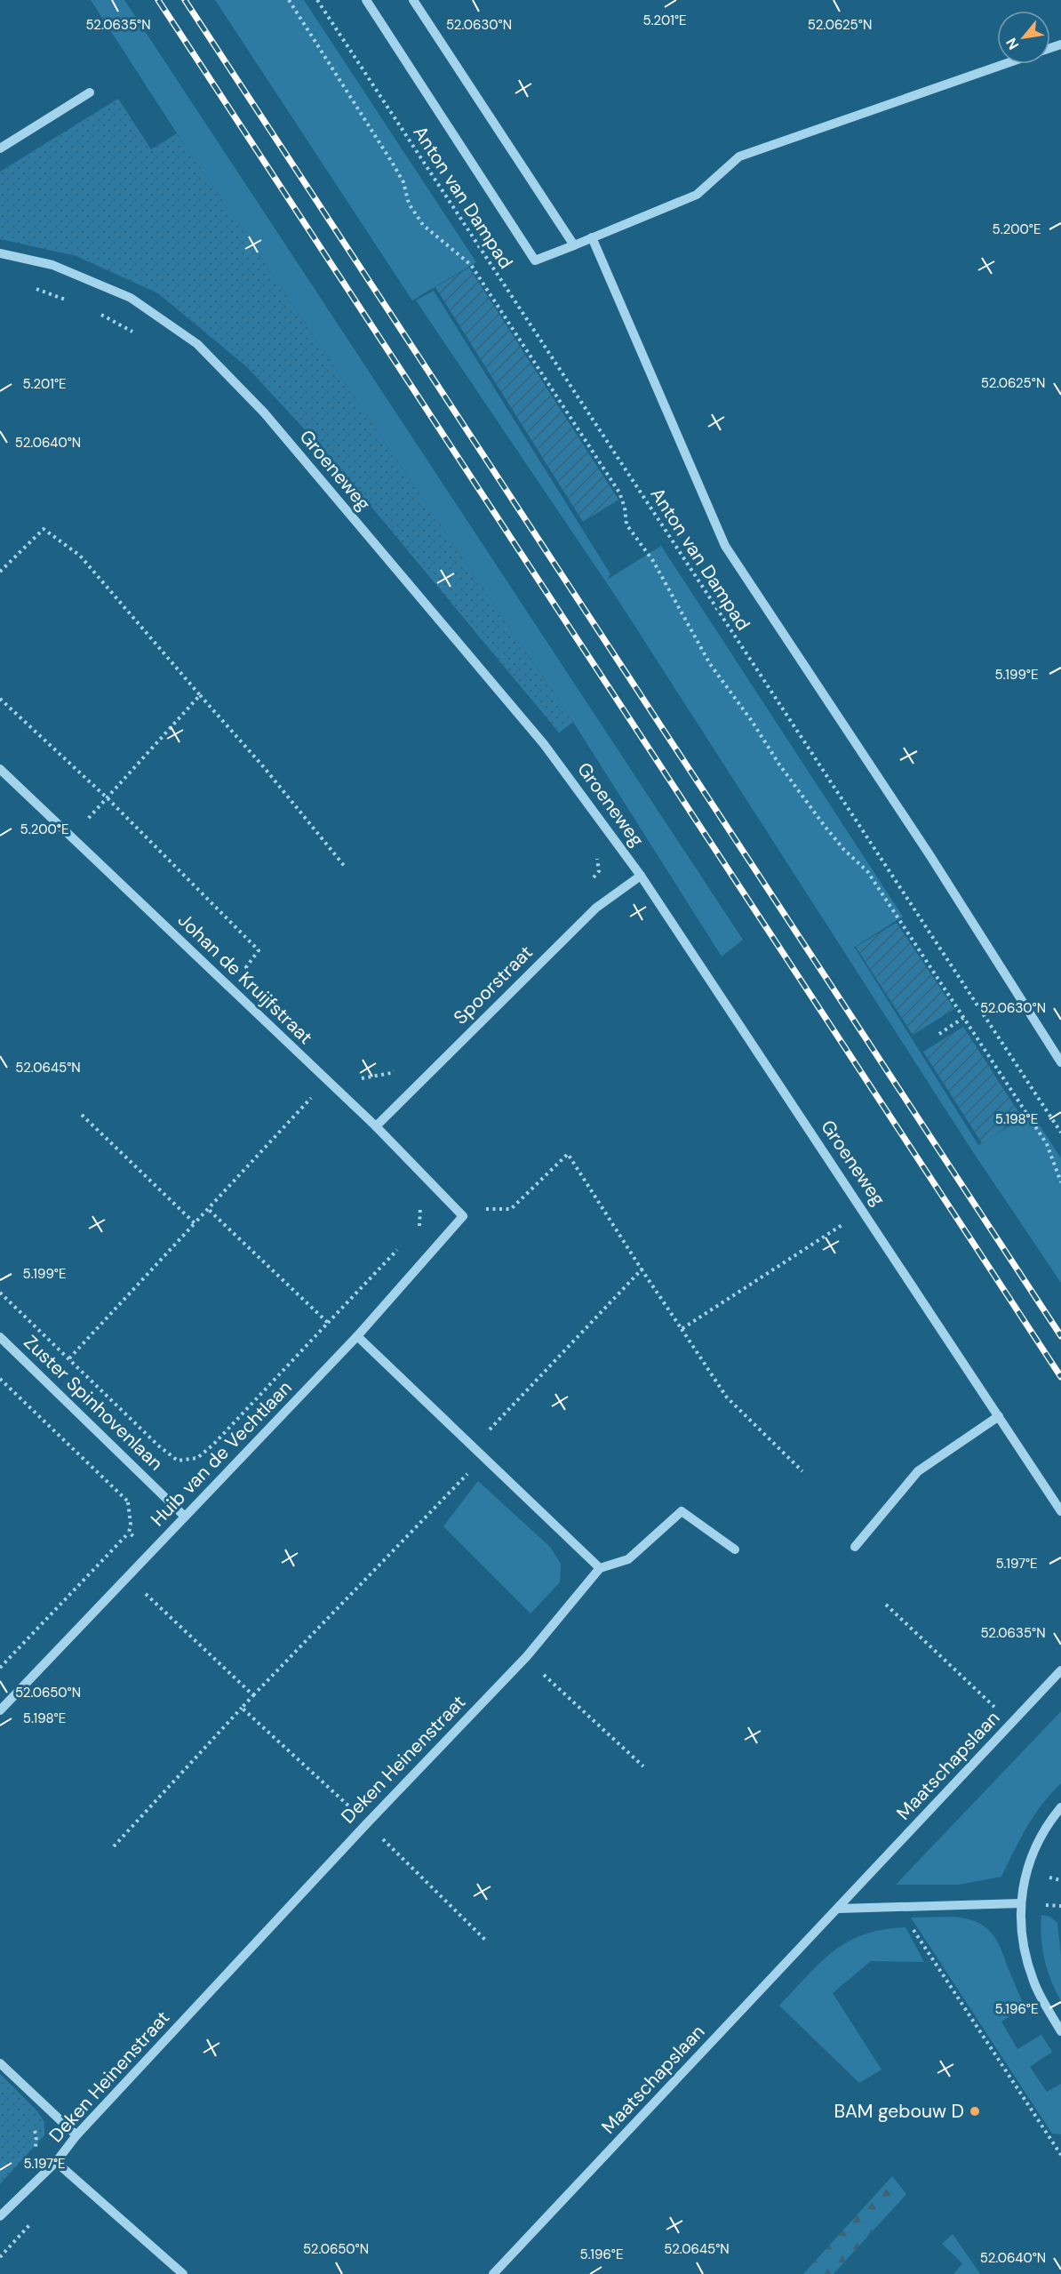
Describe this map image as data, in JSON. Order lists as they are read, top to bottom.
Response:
{
  "streets": {
    "street": [
      "Groeneweg",
      "Johan de Kruijfstraat",
      "Spoorstraat",
      "Zuster Spinhovenlaan",
      "Huib van de Vechtlaan",
      "Deken Heinenstraat",
      "Maatschapslaan"
    ],
    "path": ["Anton van Dampad"]
  },
  "crossings": [
    ["Groeneweg", "Spoorstraat"],
    ["Johan de Kruijfstraat", "Spoorstraat"],
    ["Johan de Kruijfstraat", "Huib van de Vechtlaan"],
    ["Zuster Spinhovenlaan", "Huib van de Vechtlaan"]
  ],
  "places": ["BAM gebouw D"],
  "north": "bottom left",
  "coordinates": [
    "5.201°E",
    "52.0630°N",
    "52.0635°N",
    "52.0625°N",
    "5.200°E",
    "52.0640°N",
    "5.199°E",
    "52.0645°N",
    "5.198°E",
    "5.197°E",
    "52.0650°N",
    "5.196°E"
  ]
}
